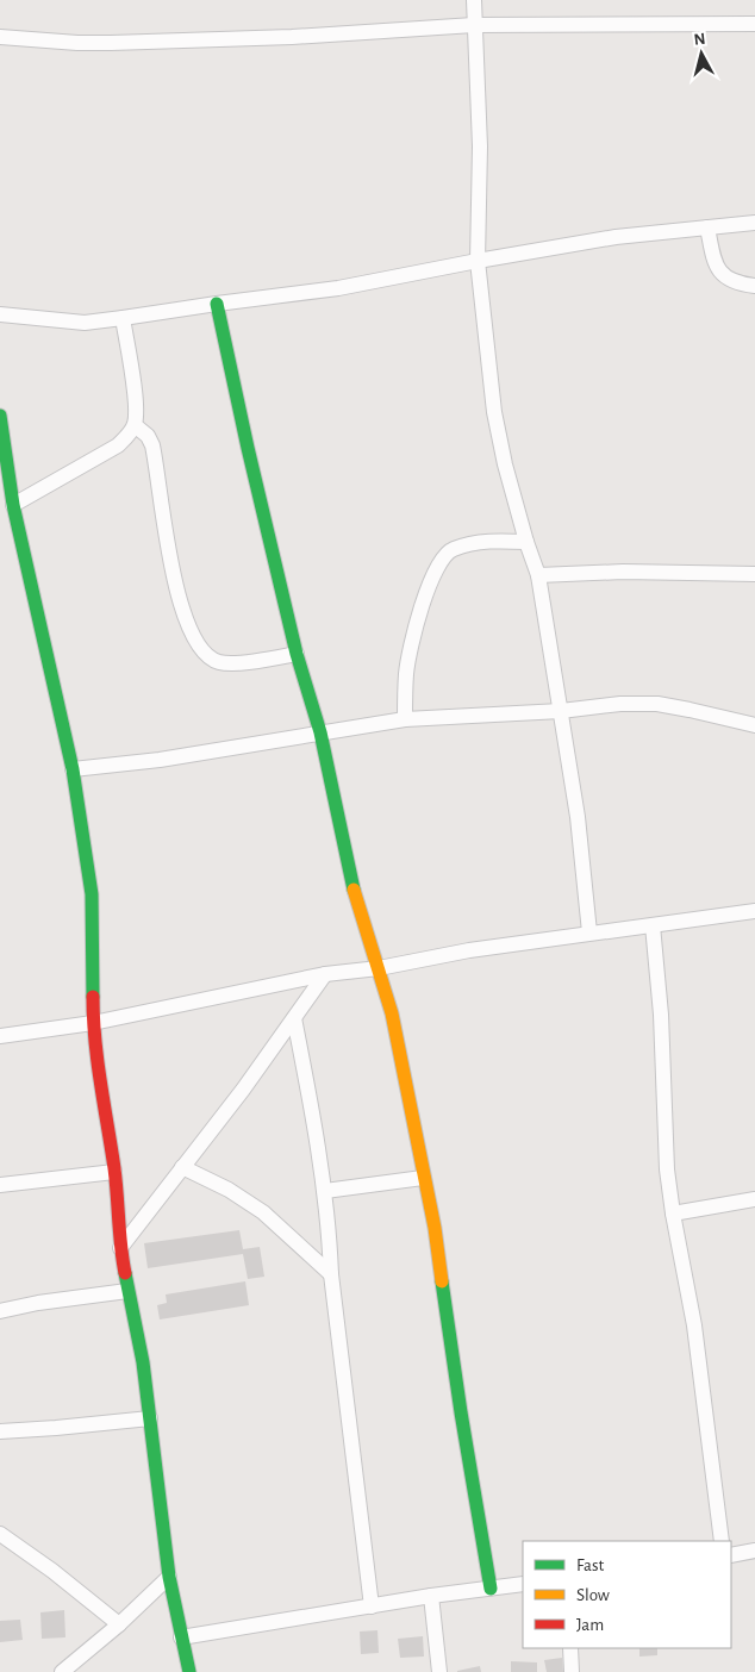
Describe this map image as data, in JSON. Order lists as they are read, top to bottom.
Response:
{
  "legend": ["Fast", "Slow", "Jam"],
  "north": "top"
}
